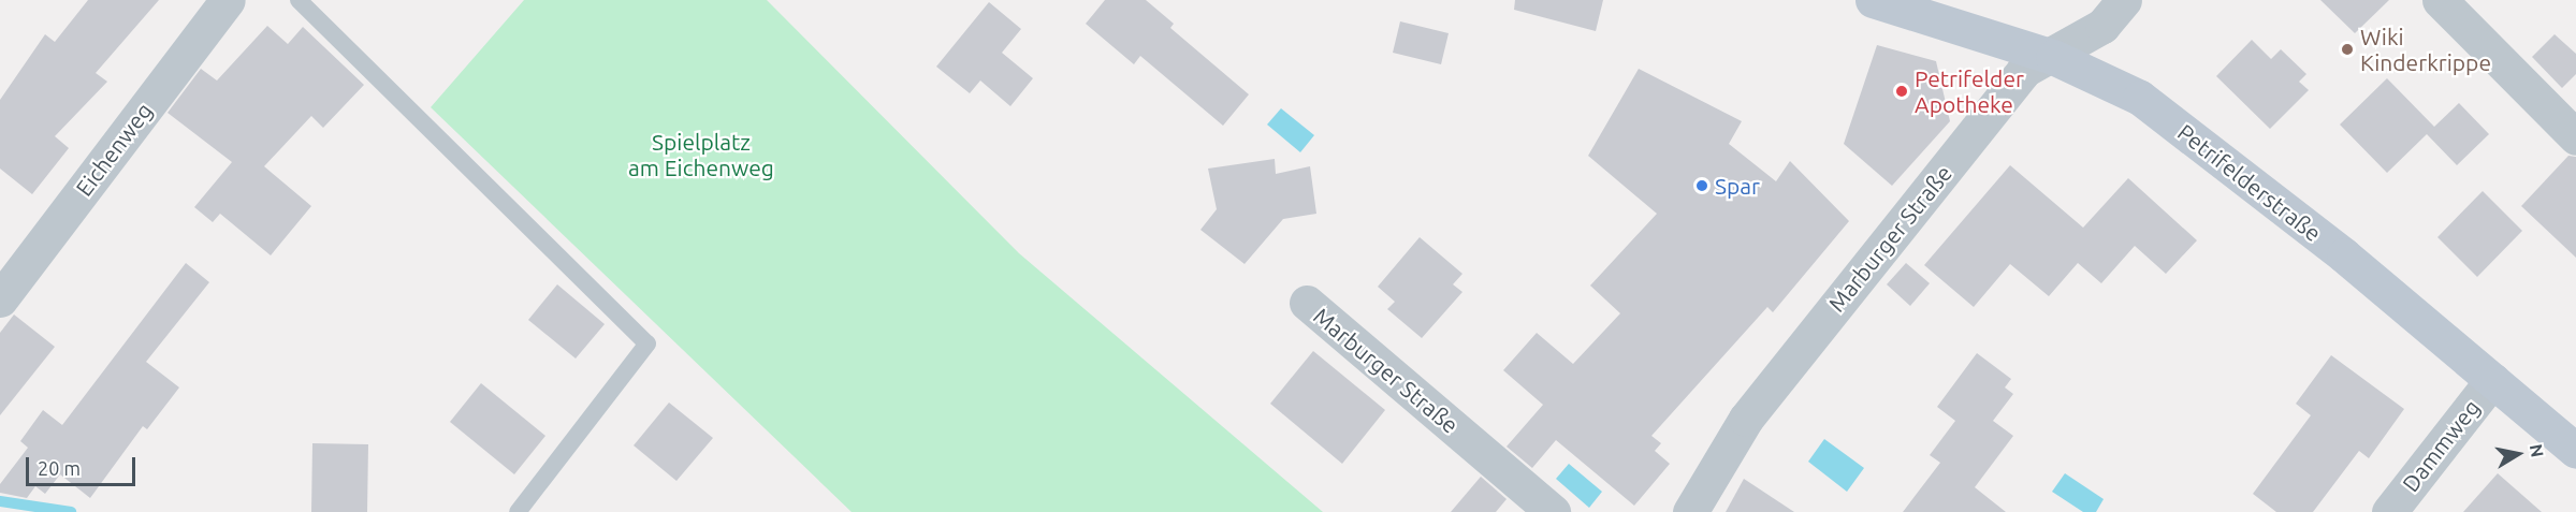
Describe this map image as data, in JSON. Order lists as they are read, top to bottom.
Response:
{
  "streets": {
    "main road": ["Petrifelderstraße"],
    "street": ["Eichenweg", "Marburger Straße", "Dammweg"]
  },
  "crossings": [
    ["Petrifelderstraße", "Marburger Straße"],
    ["Petrifelderstraße", "Dammweg"]
  ],
  "parks": ["Spielplatz am Eichenweg"],
  "places": ["Wiki Kinderkrippe", "Petrifelder Apotheke", "Spar"],
  "scale_bar": "20 m",
  "north": "right"
}
